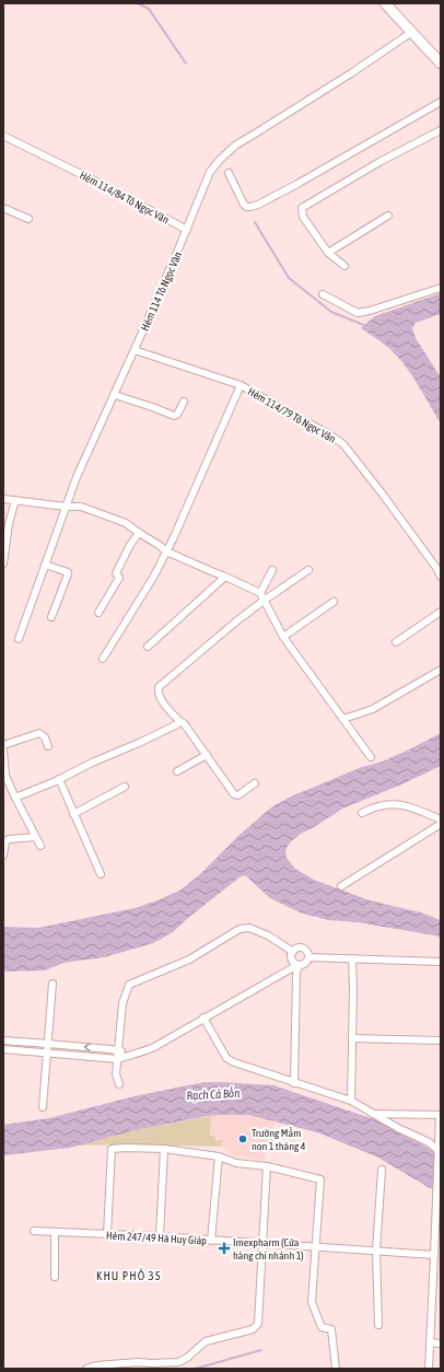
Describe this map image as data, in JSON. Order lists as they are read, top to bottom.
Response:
{
  "streets": {
    "street": [
      "Hẻm 114/84 Tô Ngọc Vân",
      "Hẻm 114 Tô Ngọc Vân",
      "Hẻm 114/79 Tô Ngọc Vân",
      "Hẻm 247/49 Hà Huy Giáp"
    ]
  },
  "crossings": [
    ["Hẻm 114/84 Tô Ngọc Vân", "Hẻm 114 Tô Ngọc Vân"],
    ["Hẻm 114 Tô Ngọc Vân", "Hẻm 114/79 Tô Ngọc Vân"]
  ],
  "districts": ["KHU PHỐ 35"],
  "water": ["Rạch Cả Bốn"],
  "places": {
    "other": ["Trường Mầm non 1 tháng 4"],
    "health": ["Imexpharm (Cửa hàng chi nhánh 1)"]
  }
}
